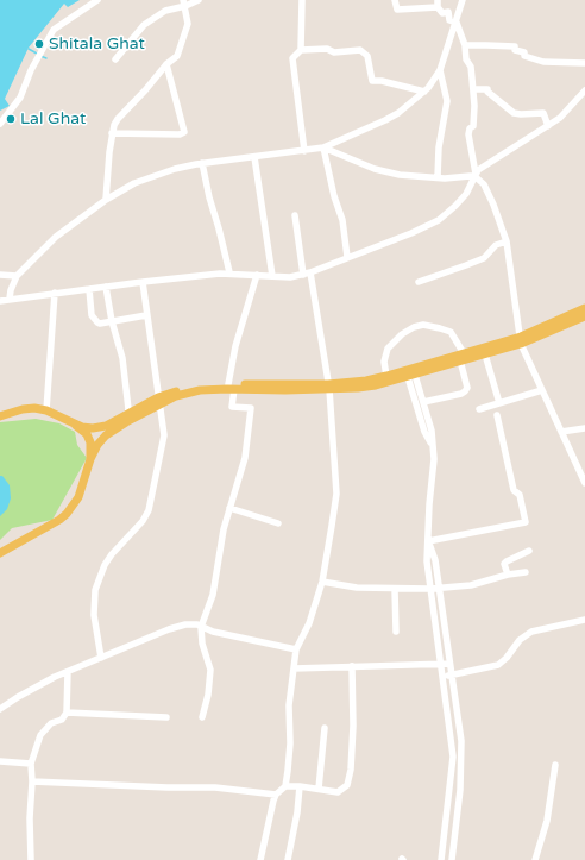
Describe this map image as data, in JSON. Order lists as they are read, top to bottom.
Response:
{
  "places": ["Shitala Ghat", "Lal Ghat"]
}
